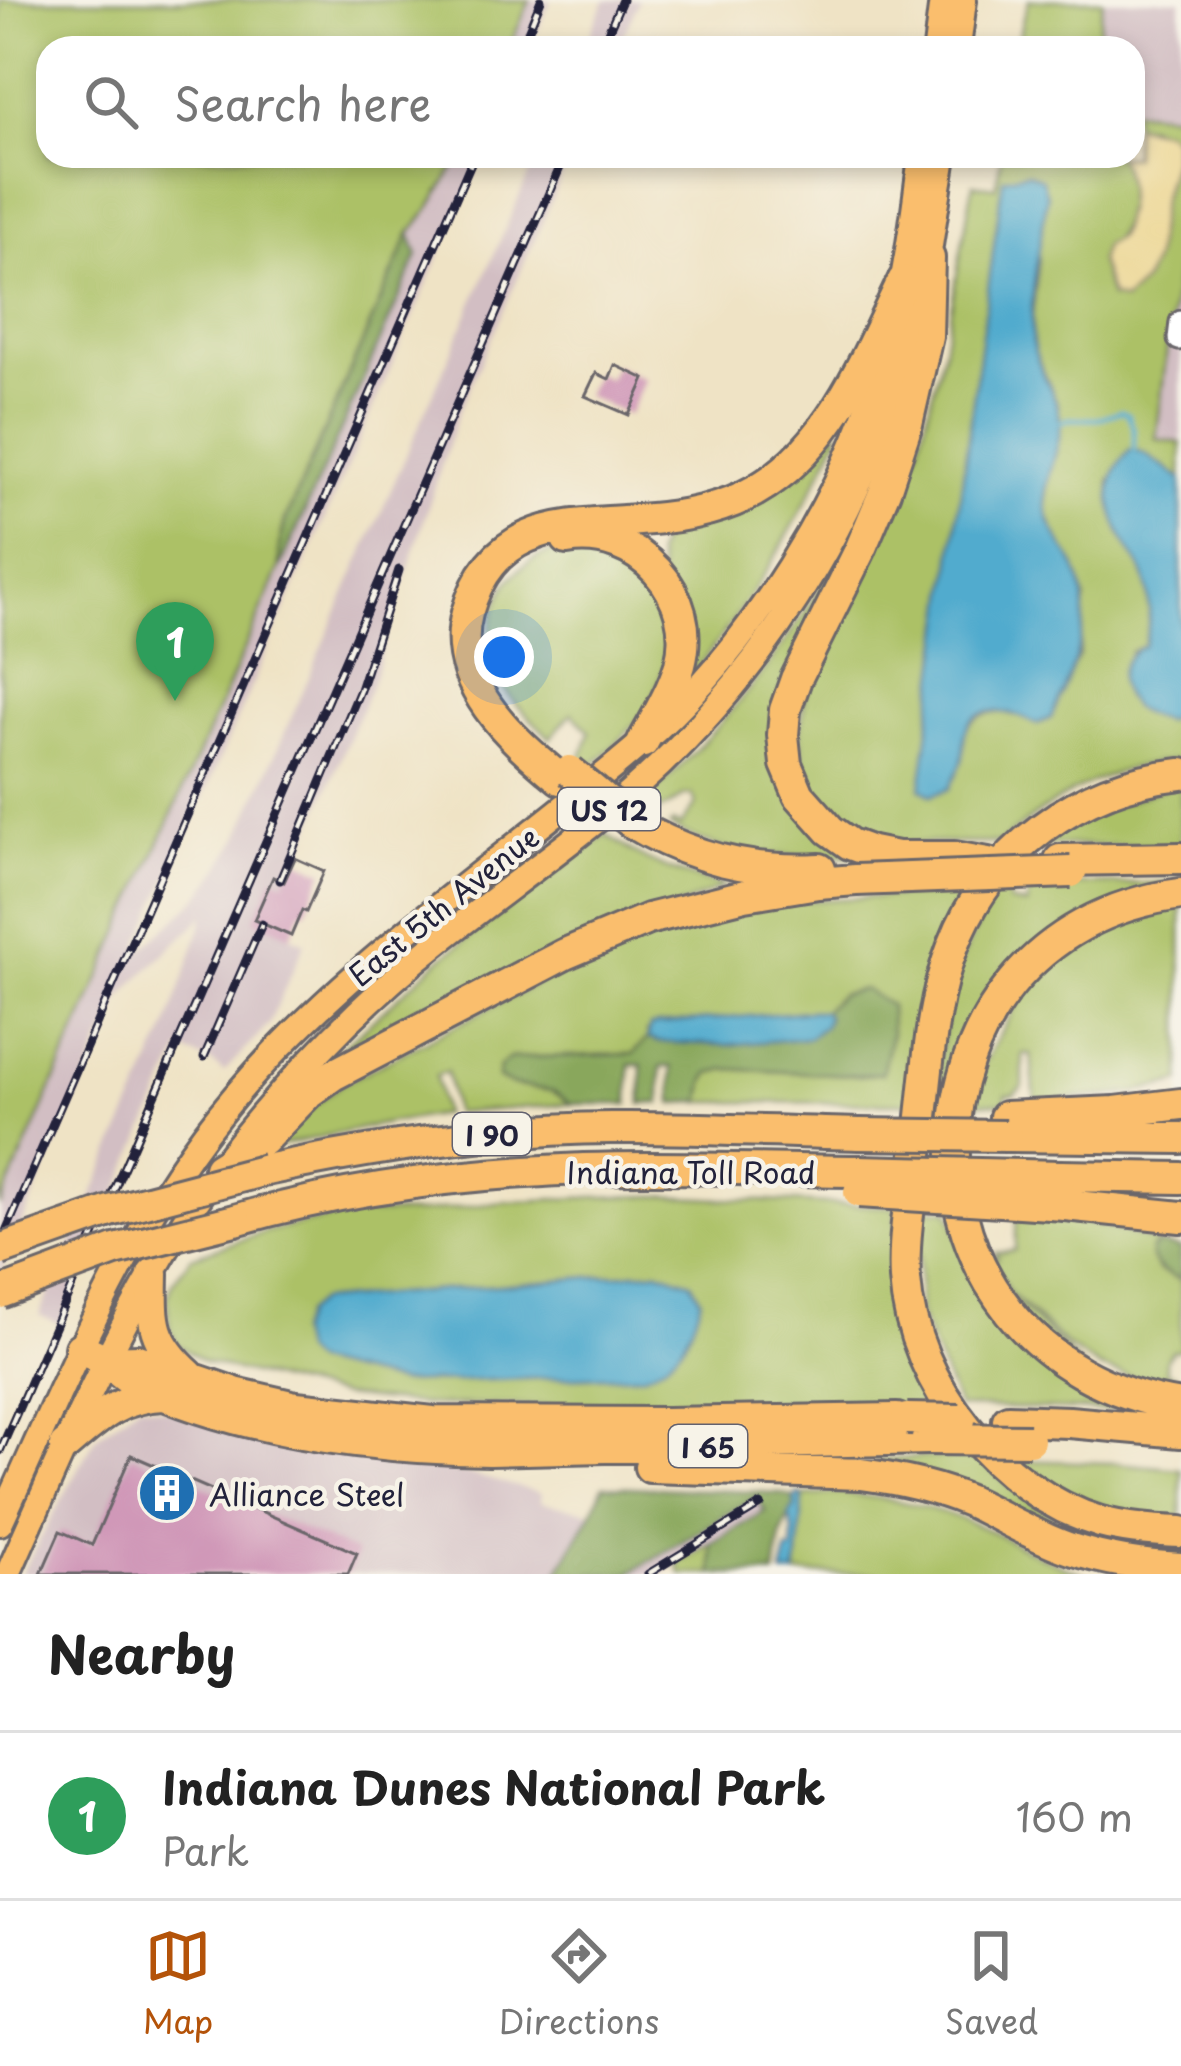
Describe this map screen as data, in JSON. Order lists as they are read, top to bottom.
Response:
{
  "streets": {
    "highway": ["I 90", "Indiana Toll Road", "I 65"],
    "main road": ["US 12", "East 5th Avenue"]
  },
  "crossings": [
    ["East 5th Avenue", "I 65"]
  ],
  "places": {
    "building": ["Alliance Steel"]
  },
  "page": {
    "search": "Search here",
    "pins": "1",
    "heading": "Nearby",
    "list": [
      {
        "mark": "1",
        "name": "Indiana Dunes National Park",
        "note": "Park",
        "value": "160 m"
      }
    ],
    "nav": ["Map", "Directions", "Saved"]
  }
}
